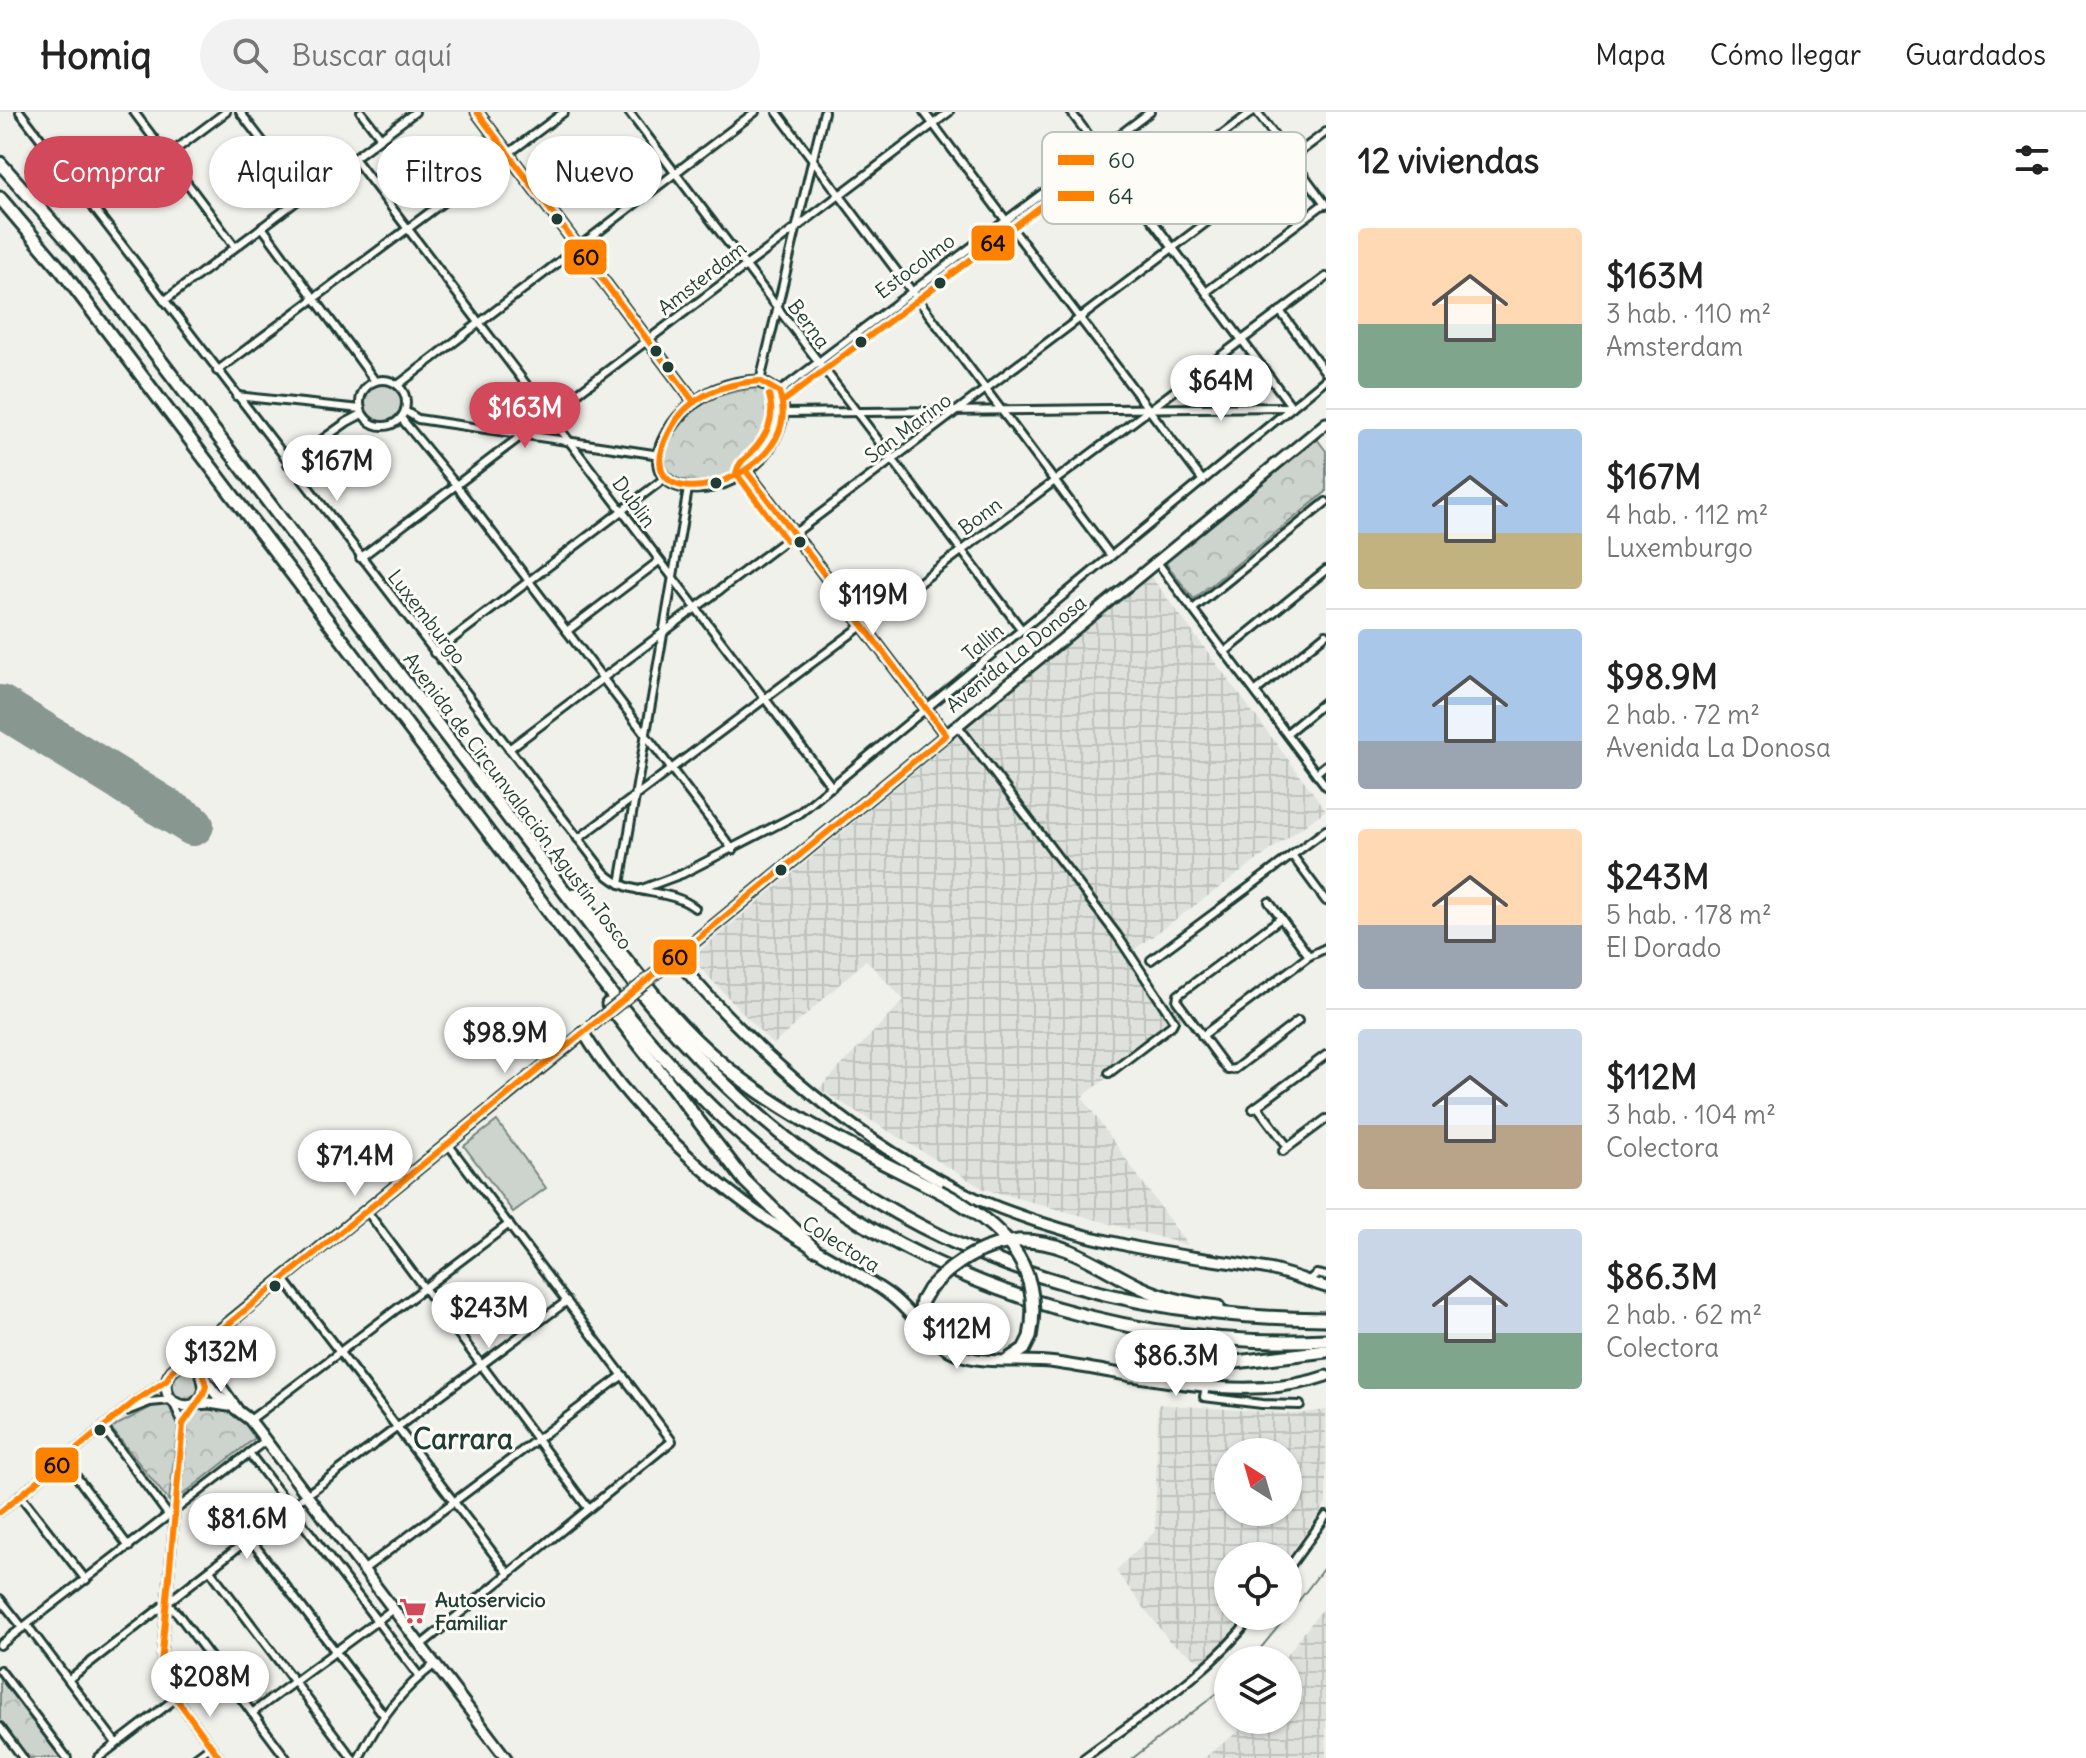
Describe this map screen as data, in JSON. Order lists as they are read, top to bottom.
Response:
{
  "streets": {
    "highway": ["Avenida de Circunvalación Agustín Tosco"],
    "main road": ["Avenida La Donosa", "Colectora"],
    "street": [
      "Estocolmo",
      "Amsterdam",
      "Berna",
      "San Marino",
      "Dublin",
      "Bonn",
      "Luxemburgo",
      "Tallin"
    ]
  },
  "crossings": [
    ["Estocolmo", "Berna"],
    ["Amsterdam", "Berna"],
    ["Amsterdam", "Dublin"],
    ["Amsterdam", "Luxemburgo"],
    ["Berna", "San Marino"],
    ["Berna", "Bonn"],
    ["Berna", "Tallin"],
    ["San Marino", "Dublin"],
    ["San Marino", "Luxemburgo"],
    ["Dublin", "Bonn"],
    ["Dublin", "Tallin"],
    ["Bonn", "Luxemburgo"],
    ["Luxemburgo", "Tallin"],
    ["Avenida La Donosa", "Colectora"]
  ],
  "districts": ["Carrara"],
  "places": {
    "supermarket": ["Autoservicio Familiar"]
  },
  "lines": ["transit line 60", "transit line 64"],
  "legend": ["60", "64"],
  "north": "top left",
  "page": {
    "header": "Homiq",
    "search": "Buscar aquí",
    "nav": ["Mapa", "Cómo llegar", "Guardados"],
    "heading": "12 viviendas",
    "chip": [
      "Comprar",
      "Alquilar",
      "Filtros",
      "Nuevo"
    ],
    "list": [
      {
        "name": "$163M",
        "note": "3 hab. · 110 m² · Amsterdam"
      },
      {
        "name": "$167M",
        "note": "4 hab. · 112 m² · Luxemburgo"
      },
      {
        "name": "$98.9M",
        "note": "2 hab. · 72 m² · Avenida La Donosa"
      },
      {
        "name": "$243M",
        "note": "5 hab. · 178 m² · El Dorado"
      },
      {
        "name": "$112M",
        "note": "3 hab. · 104 m² · Colectora"
      },
      {
        "name": "$86.3M",
        "note": "2 hab. · 62 m² · Colectora"
      }
    ],
    "price": [
      "$64M",
      "$163M",
      "$167M",
      "$119M",
      "$98.9M",
      "$71.4M",
      "$243M",
      "$112M",
      "$132M",
      "$86.3M",
      "$81.6M",
      "$208M"
    ]
  }
}
